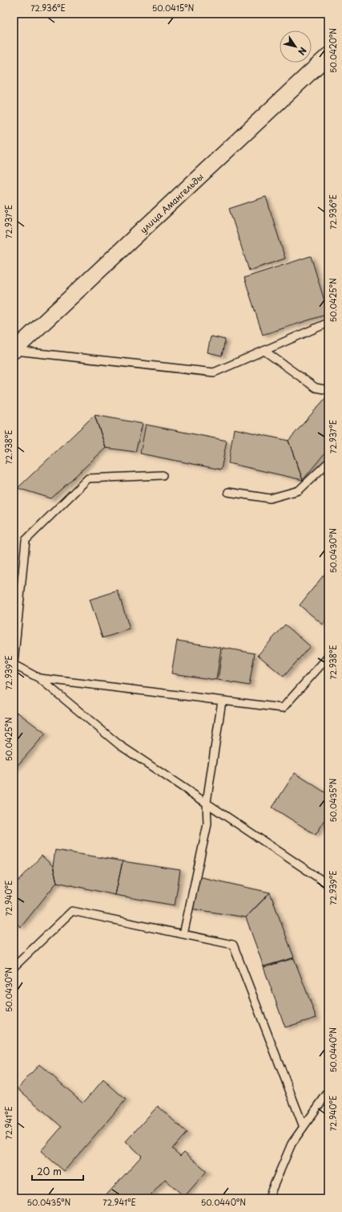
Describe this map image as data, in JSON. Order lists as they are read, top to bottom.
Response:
{
  "streets": {
    "street": ["улица Амангельды"]
  },
  "scale_bar": "20 m",
  "north": "bottom right",
  "coordinates": [
    "72.936°E",
    "50.0415°N",
    "50.0420°N",
    "72.937°E",
    "50.0425°N",
    "72.938°E",
    "50.0430°N",
    "72.939°E",
    "50.0435°N",
    "72.940°E",
    "50.0440°N",
    "72.941°E"
  ]
}
